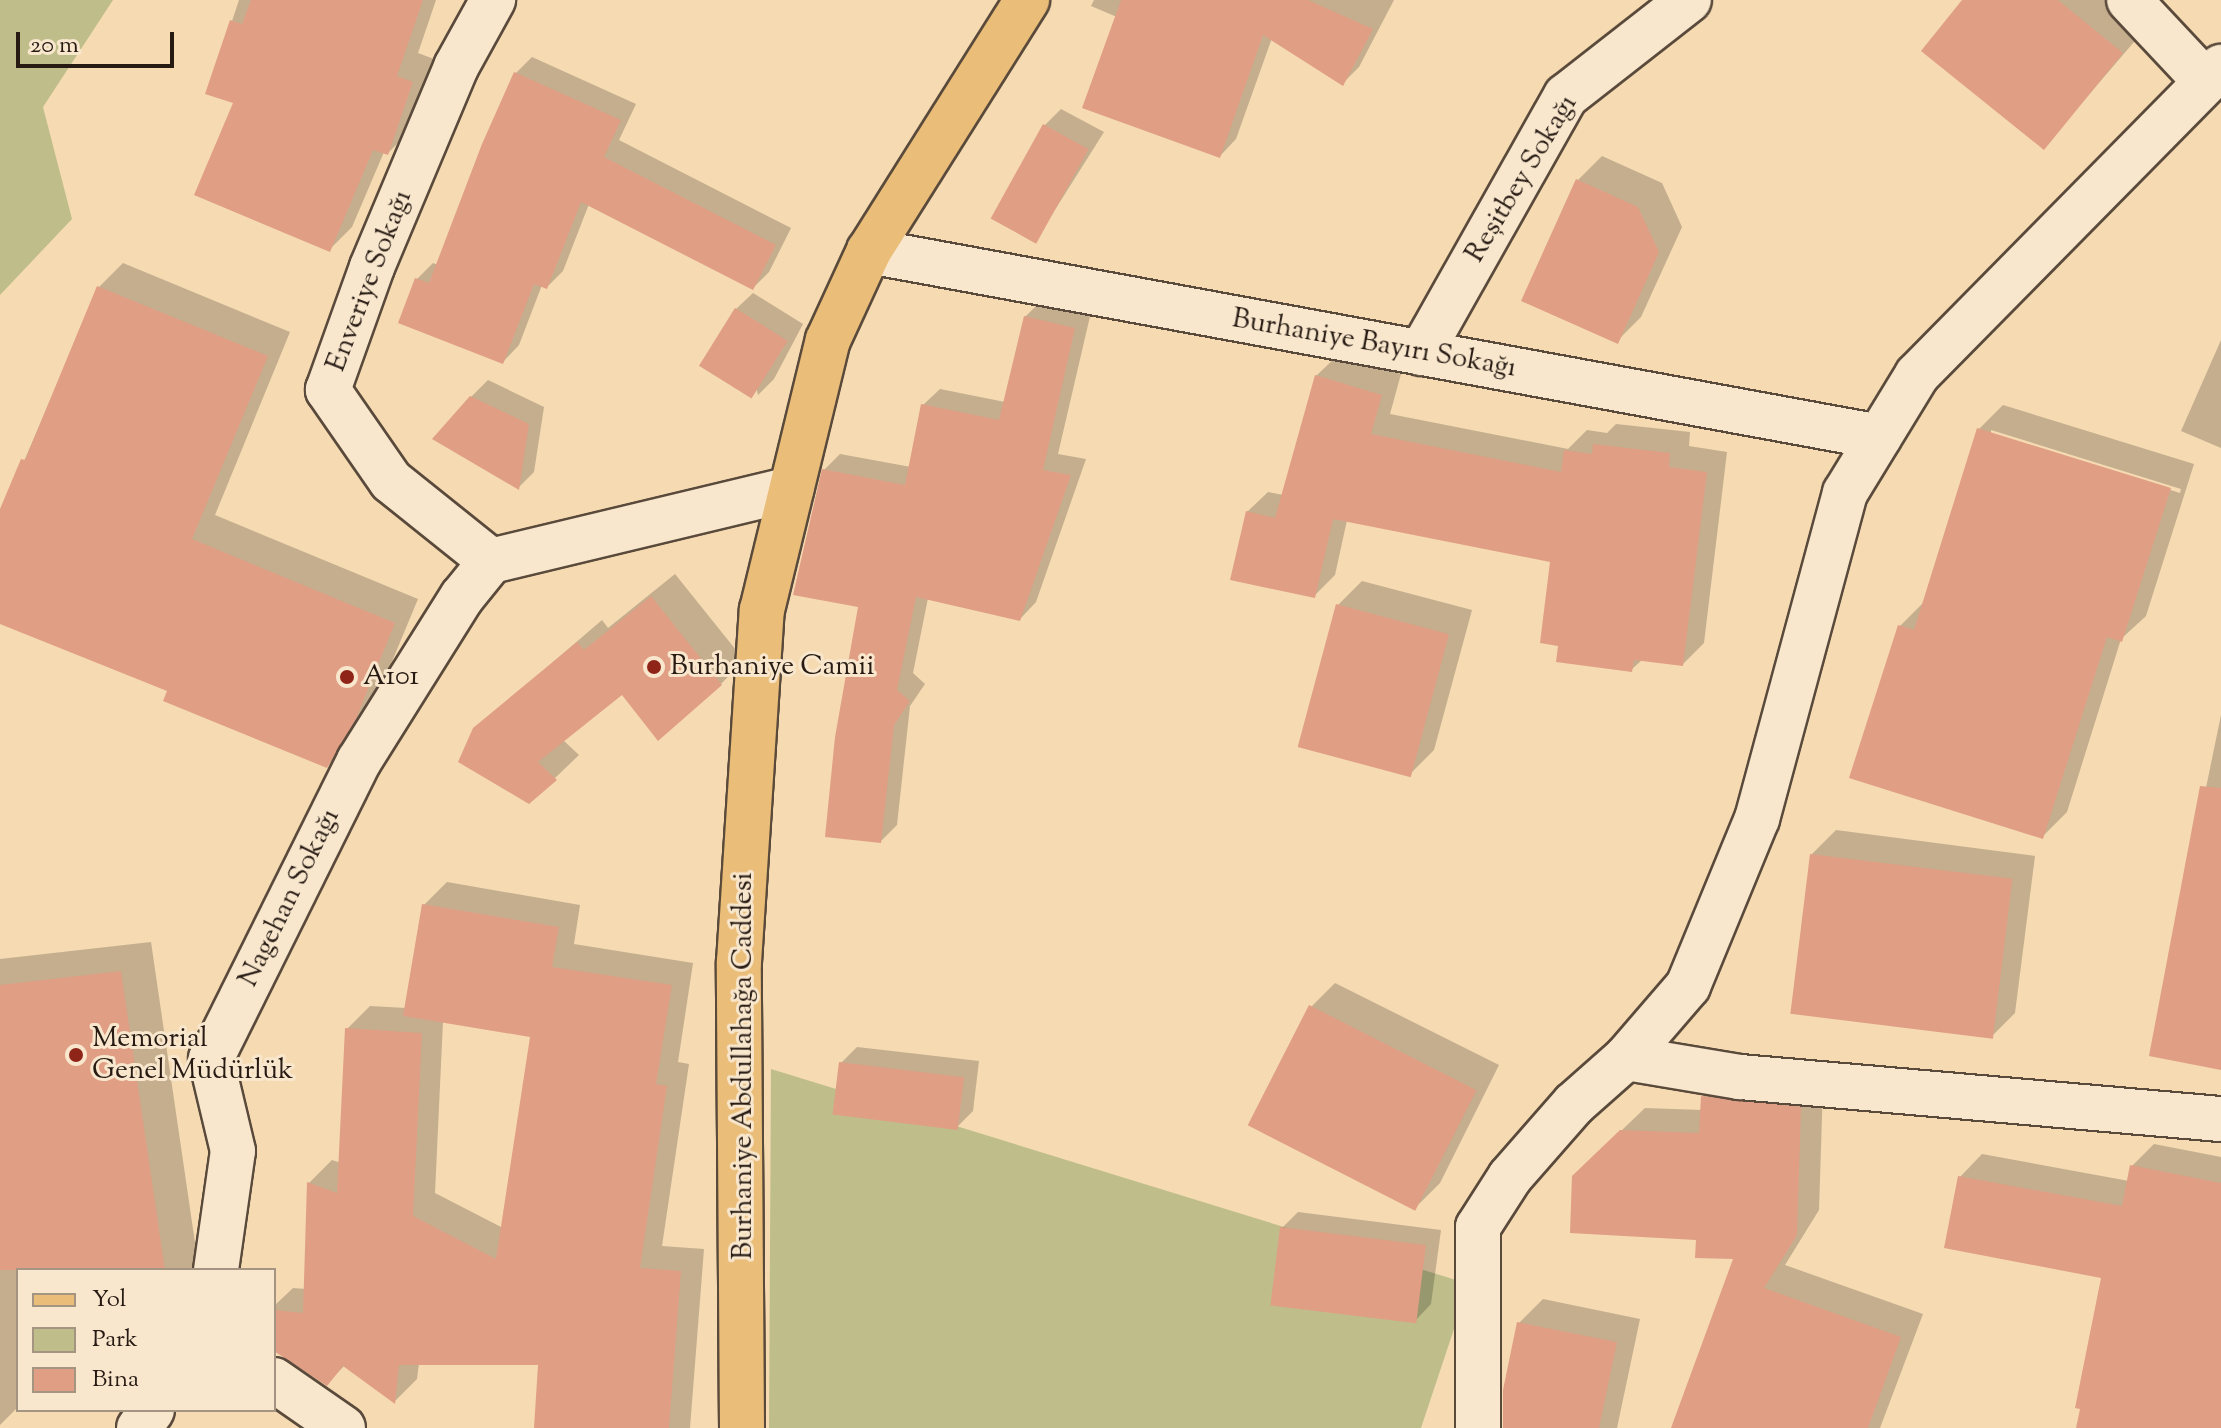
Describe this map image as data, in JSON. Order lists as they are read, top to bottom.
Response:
{
  "streets": {
    "main road": ["Burhaniye Abdullahağa Caddesi"],
    "street": [
      "Reşitbey Sokağı",
      "Enveriye Sokağı",
      "Burhaniye Bayırı Sokağı",
      "Nagehan Sokağı"
    ]
  },
  "crossings": [
    ["Reşitbey Sokağı", "Burhaniye Bayırı Sokağı"],
    ["Enveriye Sokağı", "Nagehan Sokağı"],
    ["Burhaniye Bayırı Sokağı", "Burhaniye Abdullahağa Caddesi"]
  ],
  "places": ["Burhaniye Camii", "A101", "Memorial Genel Müdürlük"],
  "legend": ["Yol", "Park", "Bina"],
  "scale_bar": "20 m"
}
